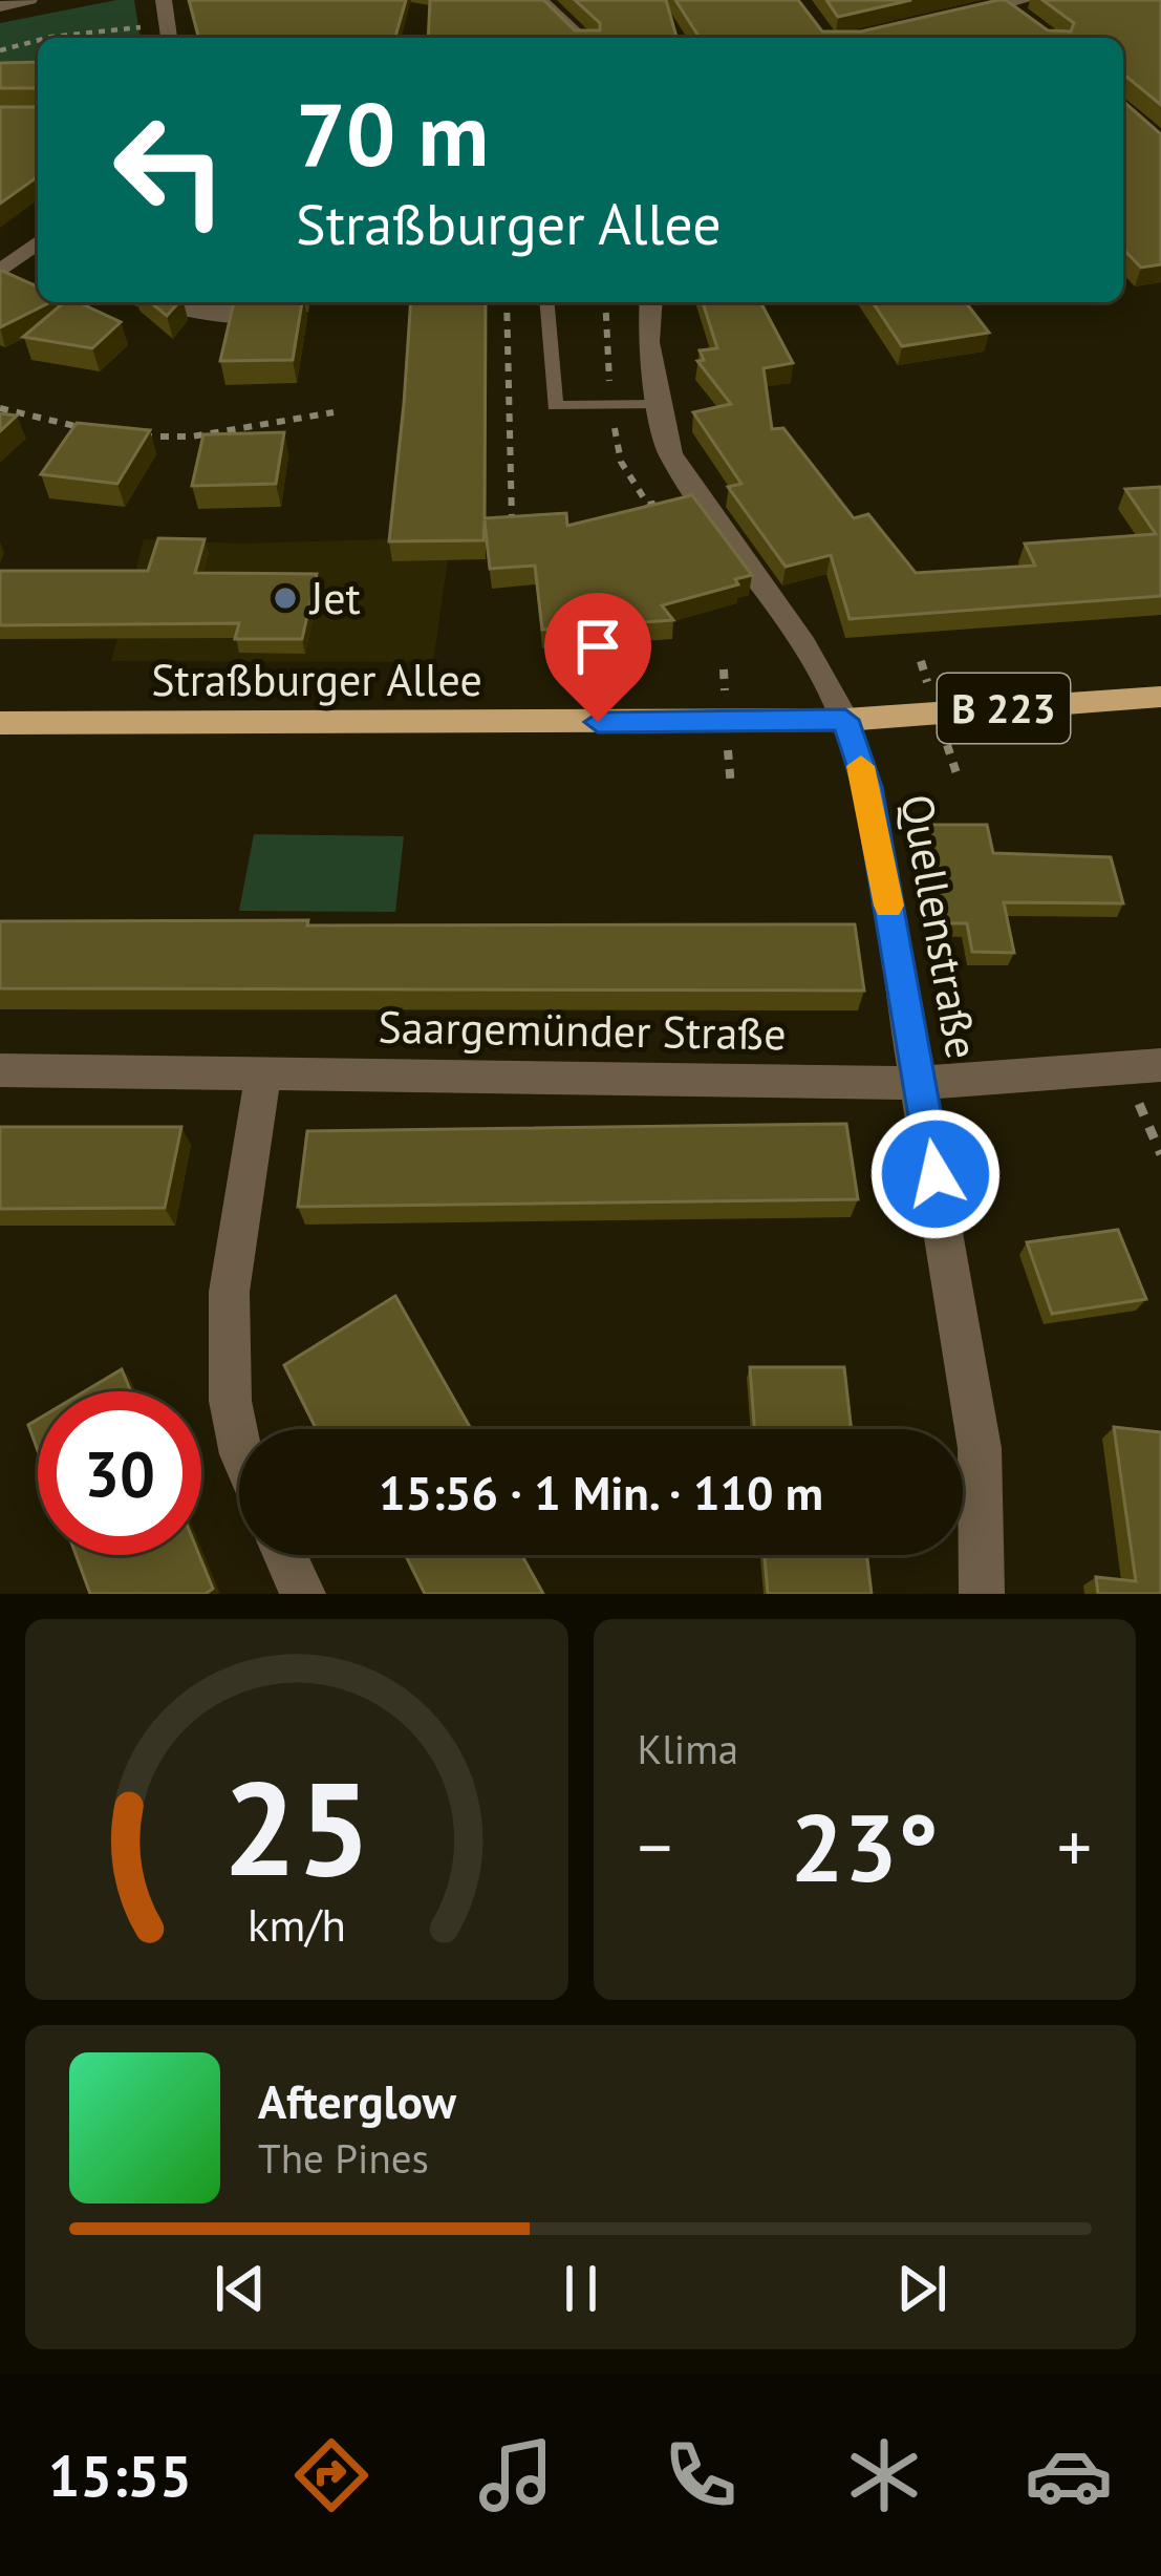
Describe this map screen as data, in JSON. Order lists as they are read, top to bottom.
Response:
{
  "streets": {
    "main road": ["Straßburger Allee", "B 223"],
    "street": ["Quellenstraße", "Saargemünder Straße"]
  },
  "crossings": [
    ["Straßburger Allee", "Quellenstraße"],
    ["Quellenstraße", "Saargemünder Straße"]
  ],
  "places": ["Jet"],
  "page": {
    "turn": ["70 m", "Straßburger Allee"],
    "limit": "30",
    "trip": "15:56 · 1 Min. · 110 m",
    "tile": "Klima",
    "heat": ["−", "23°", "+"],
    "song": ["Afterglow", "The Pines"],
    "tabs": "15:55",
    "gauge": ["25", "km/h"]
  }
}
